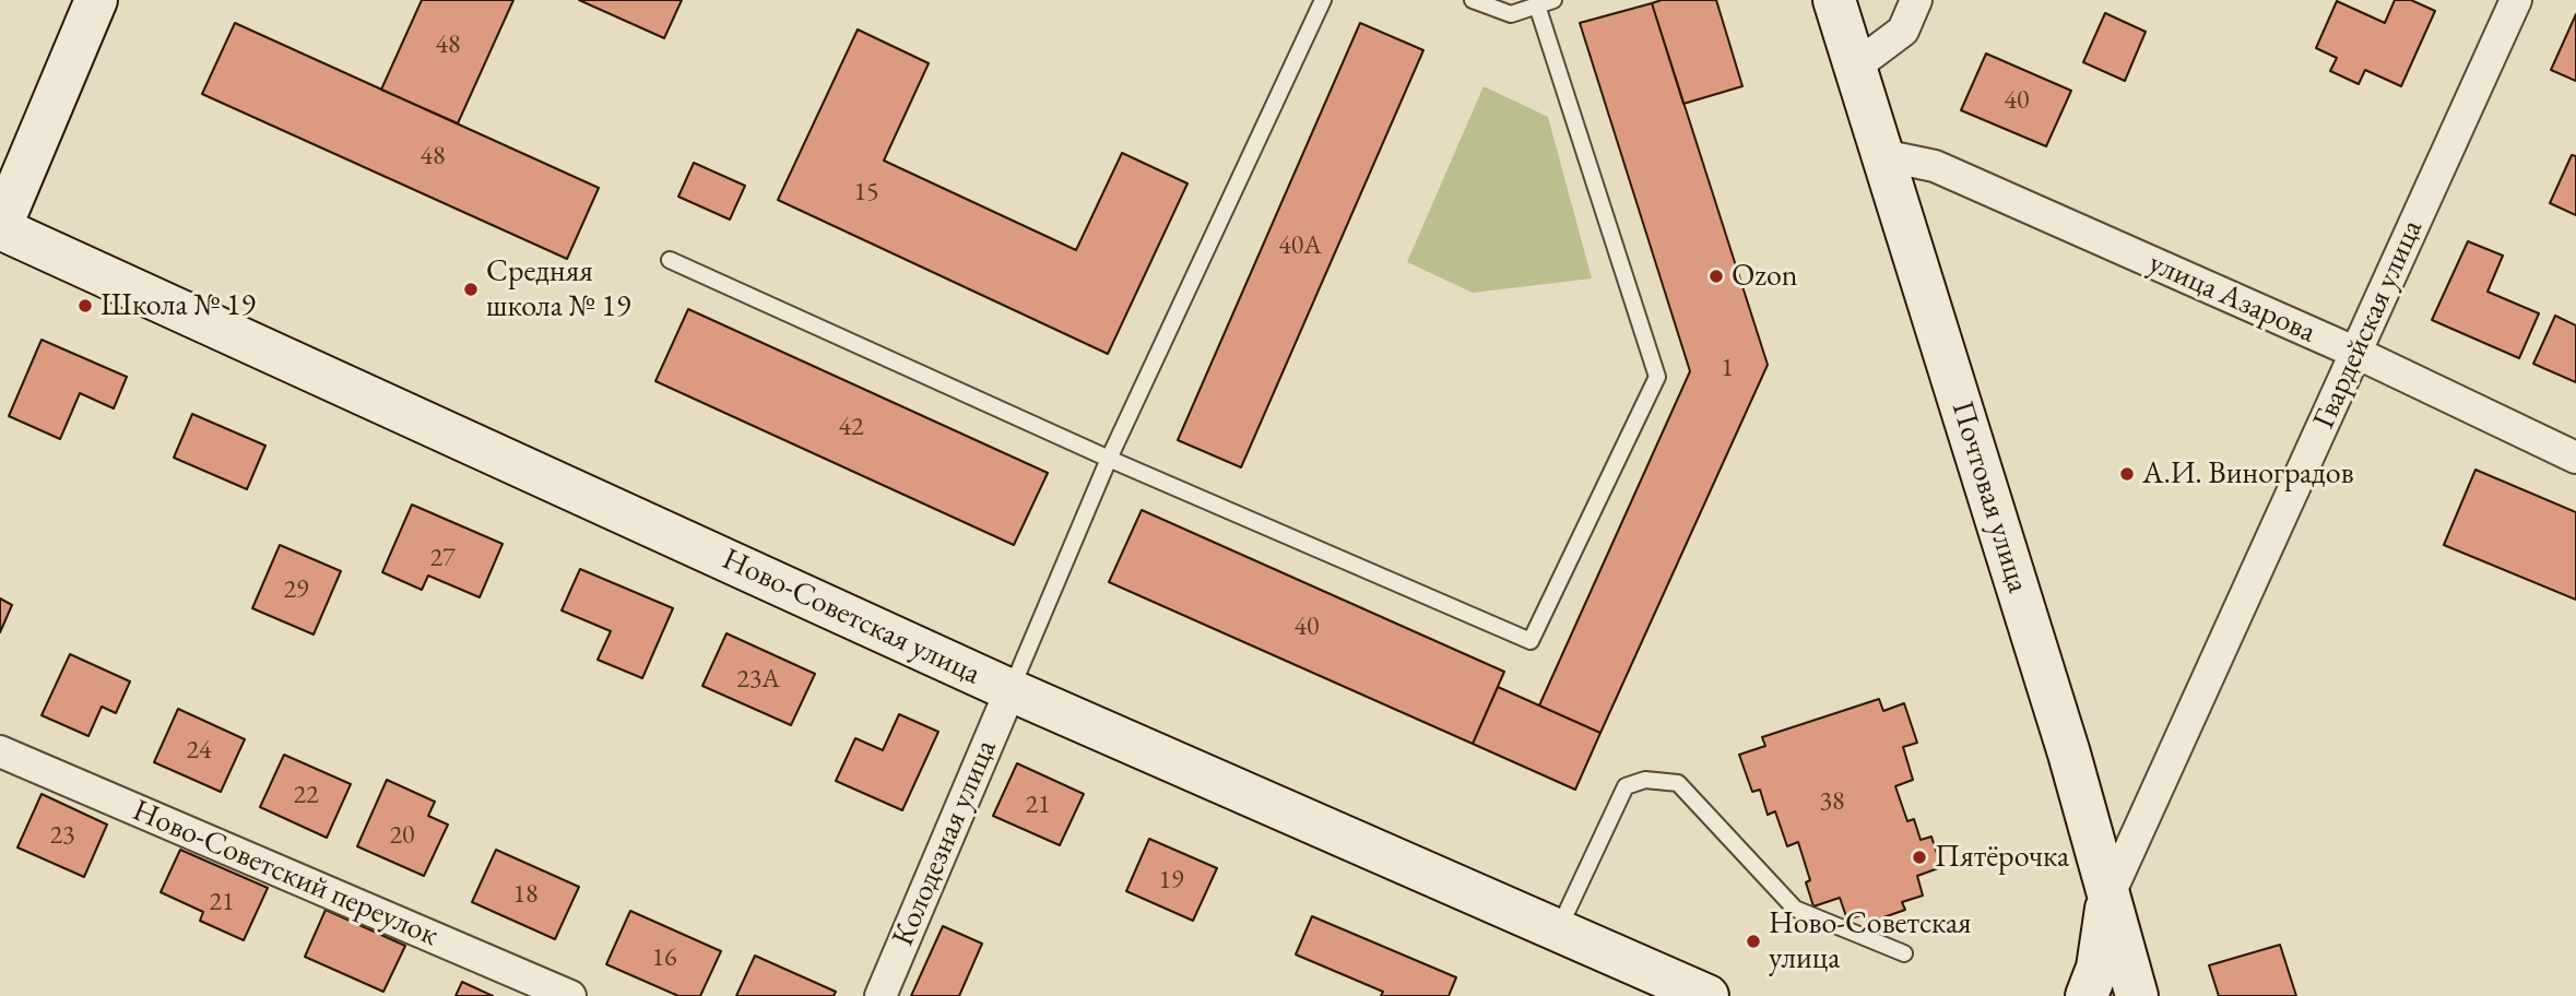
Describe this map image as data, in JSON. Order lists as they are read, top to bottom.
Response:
{
  "streets": {
    "main road": ["Почтовая улица", "Ново-Советская улица"],
    "street": [
      "улица Азарова",
      "Гвардейская улица",
      "Колодезная улица",
      "Ново-Советский переулок"
    ]
  },
  "crossings": [
    ["улица Азарова", "Гвардейская улица"],
    ["улица Азарова", "Почтовая улица"],
    ["Гвардейская улица", "Почтовая улица"],
    ["Ново-Советская улица", "Колодезная улица"]
  ],
  "places": [
    "Ozon",
    "Средняя школа № 19",
    "Школа № 19",
    "А.И. Виноградов",
    "Пятёрочка",
    "Ново-Советская улица"
  ],
  "house_numbers": [
    "48",
    "40",
    "48",
    "15",
    "40А",
    "1",
    "42",
    "27",
    "29",
    "40",
    "23А",
    "24",
    "22",
    "38",
    "21",
    "23",
    "20",
    "19",
    "18",
    "21",
    "16"
  ]
}
